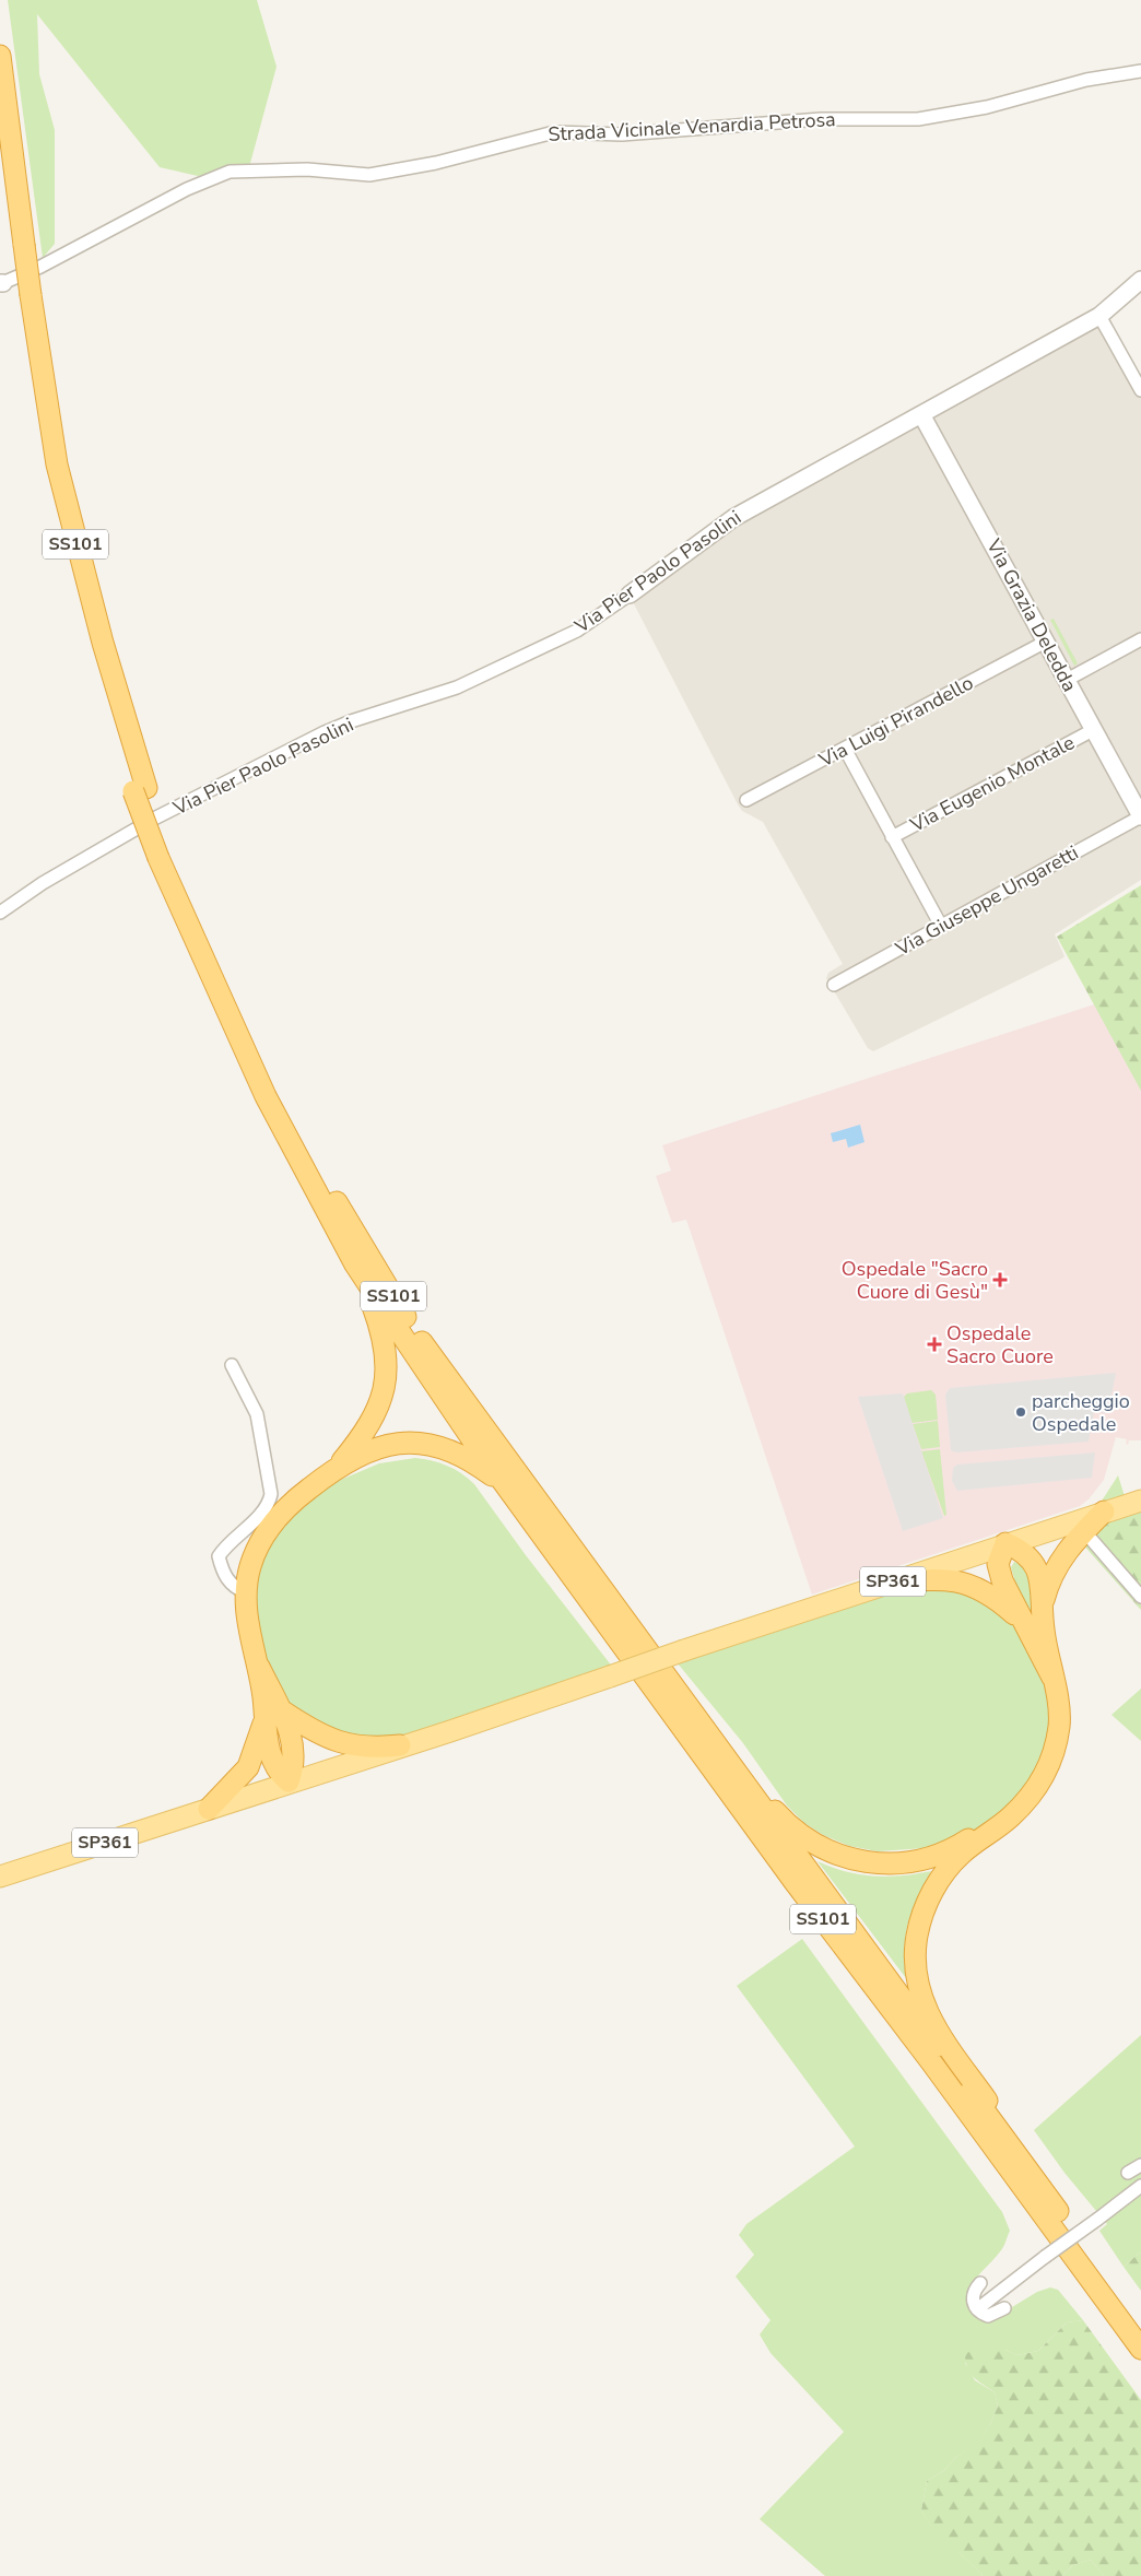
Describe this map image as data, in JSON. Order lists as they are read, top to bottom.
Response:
{
  "streets": {
    "highway": ["SS101"],
    "main road": ["SP361"],
    "street": [
      "Strada Vicinale Venardia Petrosa",
      "Via Pier Paolo Pasolini",
      "Via Grazia Deledda",
      "Via Luigi Pirandello",
      "Via Eugenio Montale",
      "Via Giuseppe Ungaretti"
    ]
  },
  "crossings": [
    ["Via Pier Paolo Pasolini", "Via Grazia Deledda"],
    ["Via Grazia Deledda", "Via Luigi Pirandello"],
    ["Via Grazia Deledda", "Via Eugenio Montale"],
    ["Via Grazia Deledda", "Via Giuseppe Ungaretti"]
  ],
  "places": {
    "health": ["Ospedale \"Sacro Cuore di Gesù\"", "Ospedale Sacro Cuore"],
    "other": ["parcheggio Ospedale"]
  }
}
